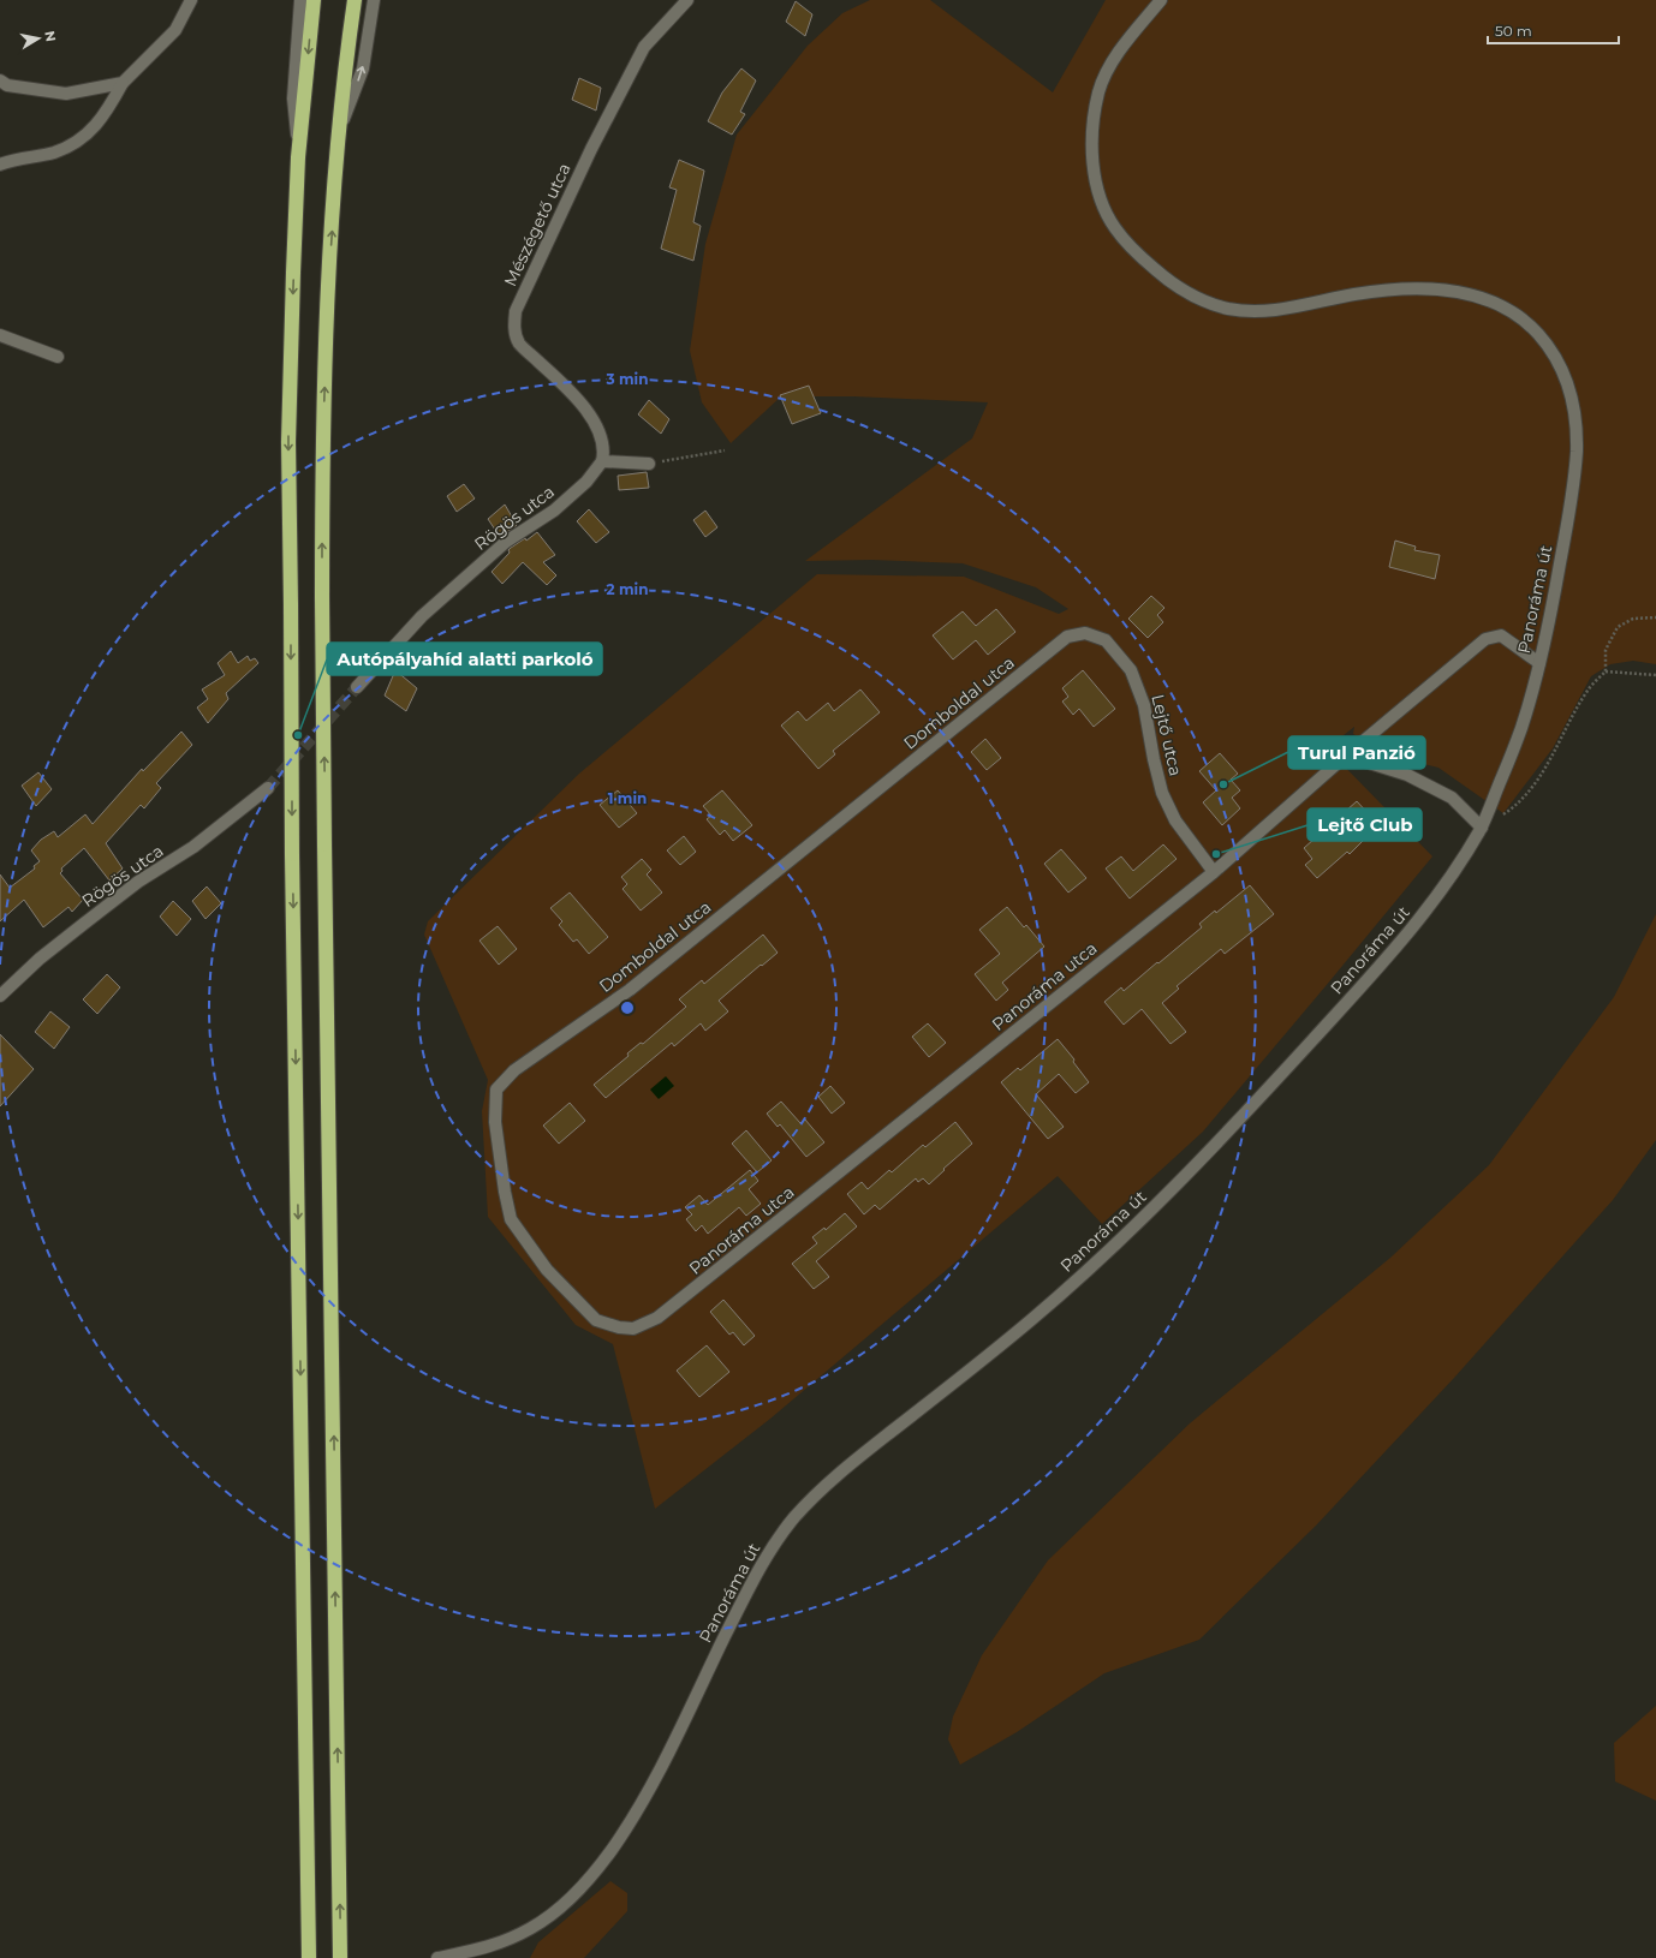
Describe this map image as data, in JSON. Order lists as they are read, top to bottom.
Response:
{
  "streets": {
    "street": [
      "Mészégető utca",
      "Rögös utca",
      "Panoráma út",
      "Domboldal utca",
      "Lejtő utca",
      "Panoráma utca"
    ]
  },
  "crossings": [
    ["Mészégető utca", "Rögös utca"],
    ["Panoráma út", "Panoráma utca"],
    ["Domboldal utca", "Lejtő utca"],
    ["Domboldal utca", "Panoráma utca"],
    ["Lejtő utca", "Panoráma utca"]
  ],
  "places": ["Autópályahíd alatti parkoló", "Turul Panzió", "Lejtő Club"],
  "scale_bar": "50 m",
  "north": "right",
  "rings": ["3 min", "2 min", "1 min"]
}
